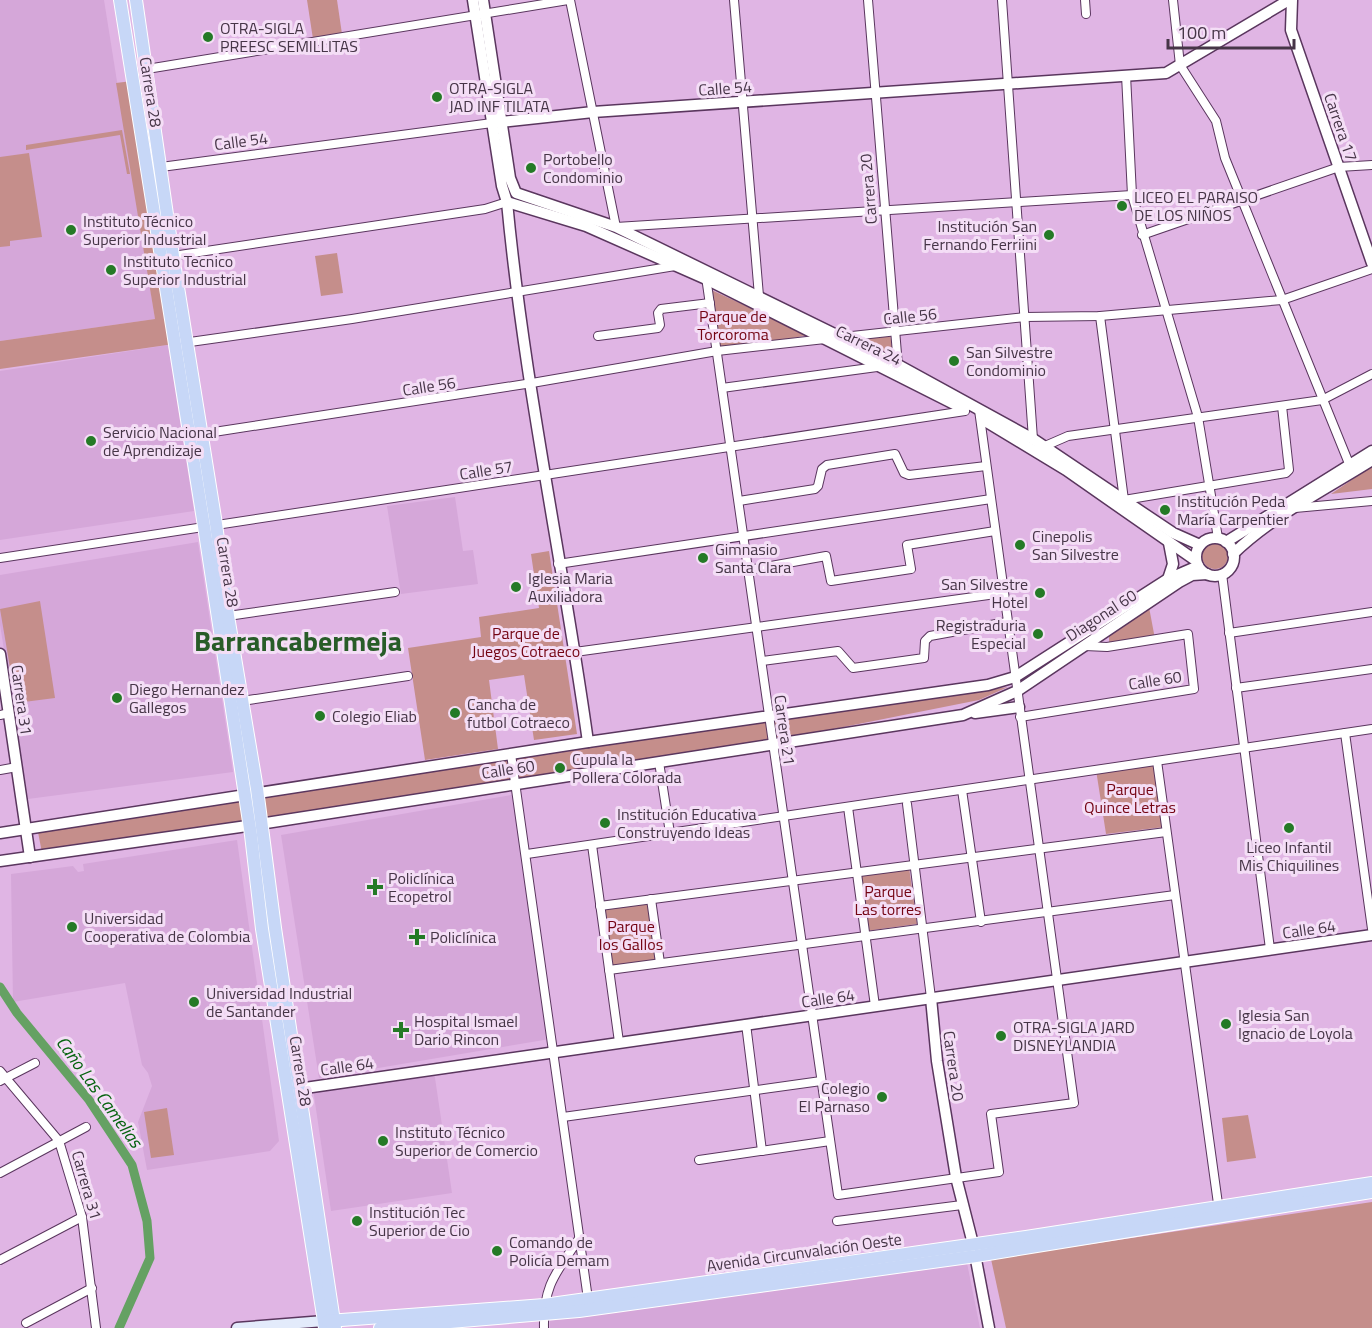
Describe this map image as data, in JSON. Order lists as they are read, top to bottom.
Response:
{
  "streets": {
    "main road": ["Carrera 28", "Avenida Circunvalación Oeste"],
    "street": [
      "Calle 54",
      "Carrera 17",
      "Carrera 20",
      "Calle 56",
      "Carrera 24",
      "Calle 57",
      "Diagonal 60",
      "Calle 60",
      "Carrera 31",
      "Carrera 21",
      "Calle 64"
    ]
  },
  "crossings": [
    ["Calle 54", "Carrera 28"],
    ["Calle 54", "Carrera 17"],
    ["Calle 54", "Carrera 20"],
    ["Carrera 28", "Calle 56"],
    ["Carrera 28", "Calle 57"],
    ["Carrera 28", "Calle 60"],
    ["Carrera 28", "Calle 64"],
    ["Carrera 28", "Avenida Circunvalación Oeste"],
    ["Carrera 20", "Calle 56"],
    ["Carrera 20", "Carrera 24"],
    ["Carrera 20", "Carrera 21"],
    ["Carrera 20", "Calle 64"],
    ["Carrera 20", "Avenida Circunvalación Oeste"],
    ["Calle 56", "Carrera 24"],
    ["Calle 56", "Carrera 21"],
    ["Carrera 24", "Calle 57"],
    ["Carrera 24", "Diagonal 60"],
    ["Carrera 24", "Carrera 21"],
    ["Calle 57", "Carrera 21"],
    ["Diagonal 60", "Calle 60"],
    ["Calle 60", "Carrera 31"],
    ["Calle 60", "Carrera 21"],
    ["Carrera 21", "Calle 64"]
  ],
  "districts": ["Barrancabermeja"],
  "water": ["Caño Las Camelias"],
  "parks": [
    "Parque de Torcoroma",
    "Parque de Juegos Cotraeco",
    "Parque Quince Letras",
    "Parque Las torres",
    "Parque los Gallos"
  ],
  "places": {
    "other": [
      "OTRA-SIGLA PREESC SEMILLITAS",
      "OTRA-SIGLA JAD INF TILATA",
      "Portobello Condominio",
      "LICEO EL PARAISO DE LOS NIÑOS",
      "Instituto Técnico Superior Industrial",
      "Institución San Fernando Ferriini",
      "Instituto Tecnico Superior Industrial",
      "San Silvestre Condominio",
      "Servicio Nacional de Aprendizaje",
      "Institución Peda María Carpentier",
      "Cinepolis San Silvestre",
      "Gimnasio Santa Clara",
      "Iglesia Maria Auxiliadora",
      "San Silvestre Hotel",
      "Registraduria Especial",
      "Diego Hernandez Gallegos",
      "Cancha de futbol Cotraeco",
      "Colegio Eliab",
      "Cupula la Pollera Colorada",
      "Institución Educativa Construyendo Ideas",
      "Liceo Infantil Mis Chiquilines",
      "Universidad Cooperativa de Colombia",
      "Universidad Industrial de Santander",
      "Iglesia San Ignacio de Loyola",
      "OTRA-SIGLA JARD DISNEYLANDIA",
      "Colegio El Parnaso",
      "Instituto Técnico Superior de Comercio",
      "Institución Tec Superior de Cio",
      "Comando de Policía Demam"
    ],
    "health": ["Policlínica Ecopetrol", "Policlínica", "Hospital Ismael Dario Rincon"]
  },
  "scale_bar": "100 m"
}
